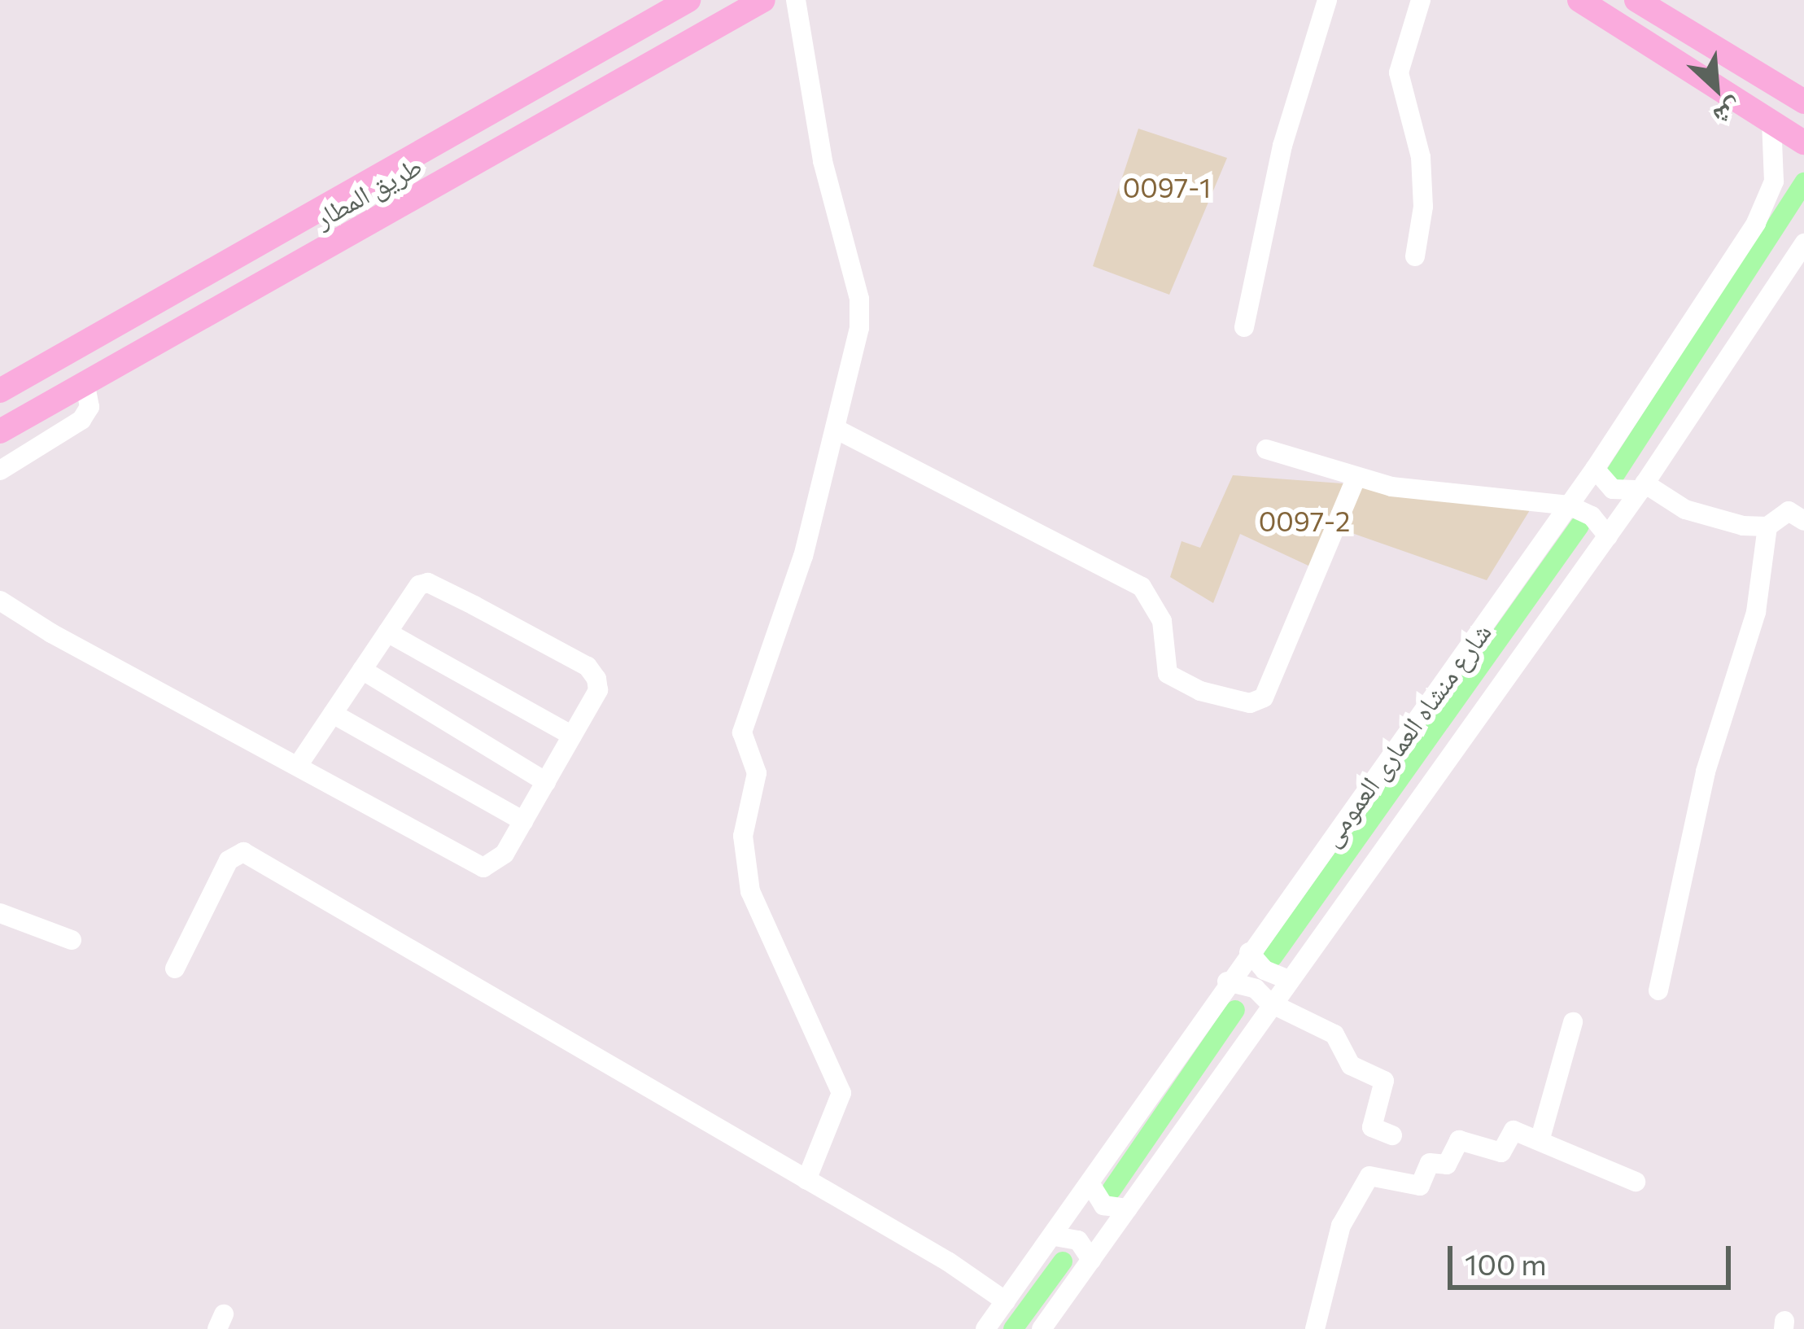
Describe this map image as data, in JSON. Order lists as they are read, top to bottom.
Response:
{
  "streets": {
    "main road": ["طريق المطار"],
    "street": ["شارع منشاه العمارى العمومى"]
  },
  "parks": ["0097-1", "0097-2"],
  "scale_bar": "100 m",
  "north": "bottom right"
}
